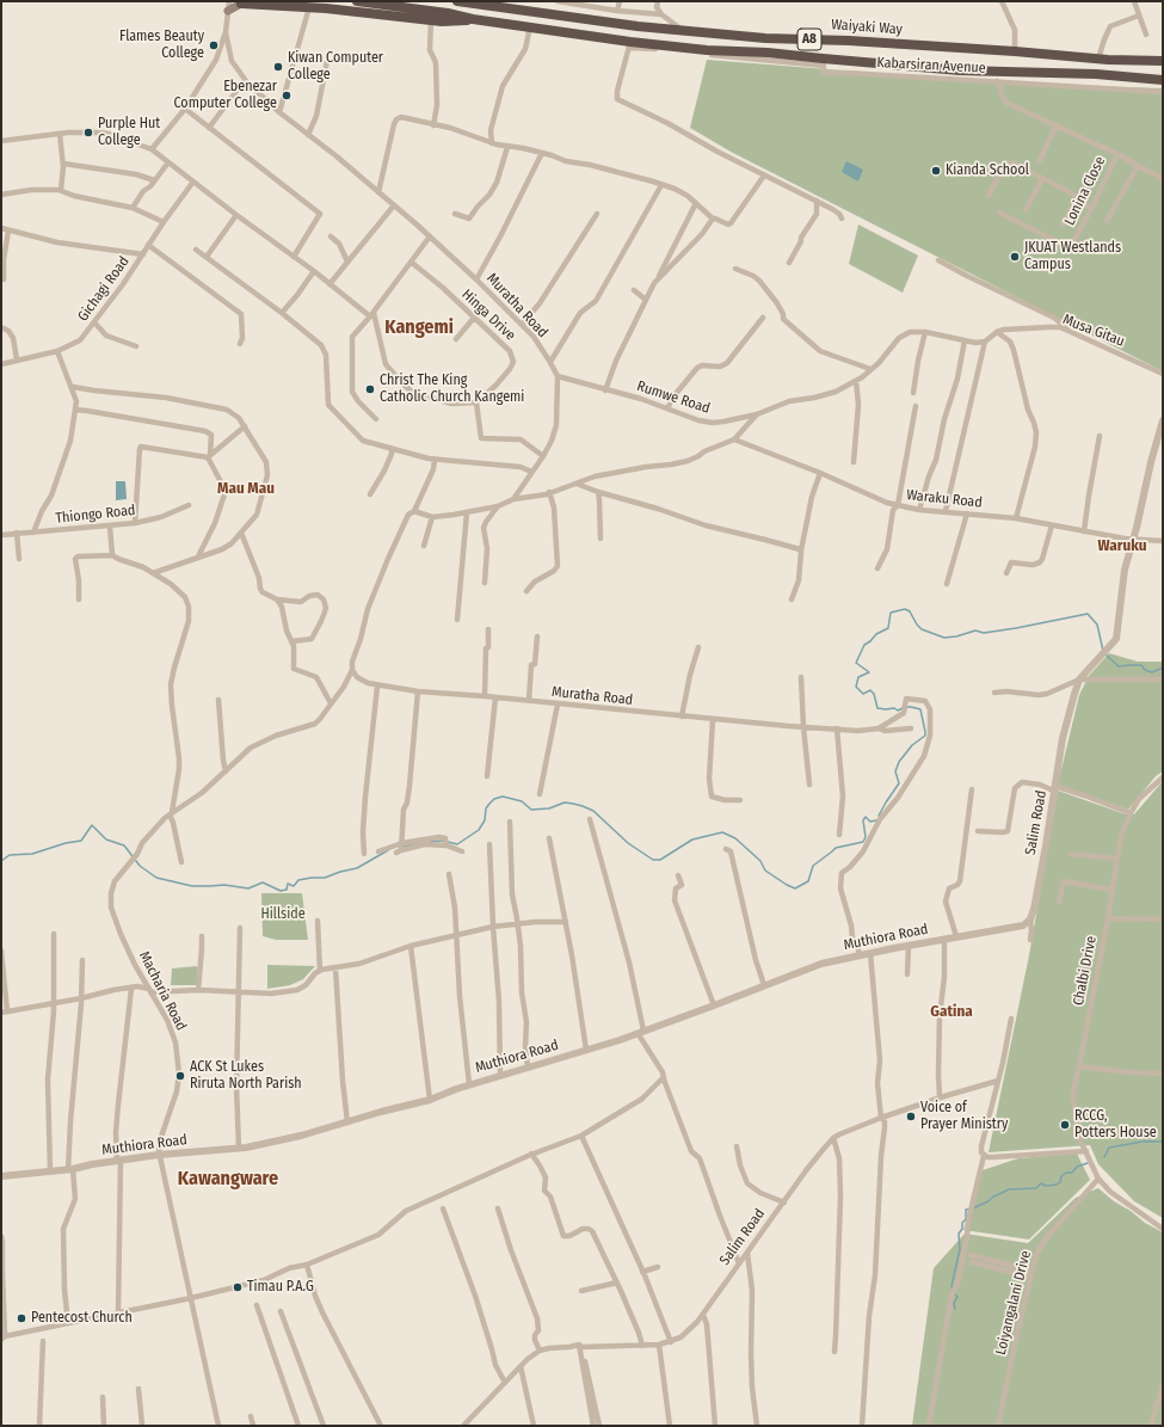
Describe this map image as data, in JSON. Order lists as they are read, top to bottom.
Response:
{
  "streets": {
    "highway": ["Waiyaki Way", "A8"],
    "street": [
      "Kabarsiran Avenue",
      "Lonina Close",
      "Gichagi Road",
      "Muratha Road",
      "Hinga Drive",
      "Musa Gitau",
      "Rumwe Road",
      "Waraku Road",
      "Thiongo Road",
      "Salim Road",
      "Muthiora Road",
      "Chalbi Drive",
      "Macharia Road",
      "Loiyangalani Drive"
    ]
  },
  "crossings": [
    ["A8", "Kabarsiran Avenue"],
    ["Kabarsiran Avenue", "Lonina Close"],
    ["Muratha Road", "Rumwe Road"],
    ["Salim Road", "Muthiora Road"],
    ["Salim Road", "Chalbi Drive"],
    ["Muthiora Road", "Macharia Road"],
    ["Chalbi Drive", "Loiyangalani Drive"]
  ],
  "districts": [
    "Kangemi",
    "Mau Mau",
    "Waruku",
    "Gatina",
    "Kawangware"
  ],
  "parks": ["Hillside"],
  "places": [
    "Flames Beauty College",
    "Kiwan Computer College",
    "Ebenezar Computer College",
    "Purple Hut College",
    "Kianda School",
    "JKUAT Westlands Campus",
    "Christ The King Catholic Church Kangemi",
    "ACK St Lukes Riruta North Parish",
    "Voice of Prayer Ministry",
    "RCCG, Potters House",
    "Timau P.A.G",
    "Pentecost Church"
  ]
}
